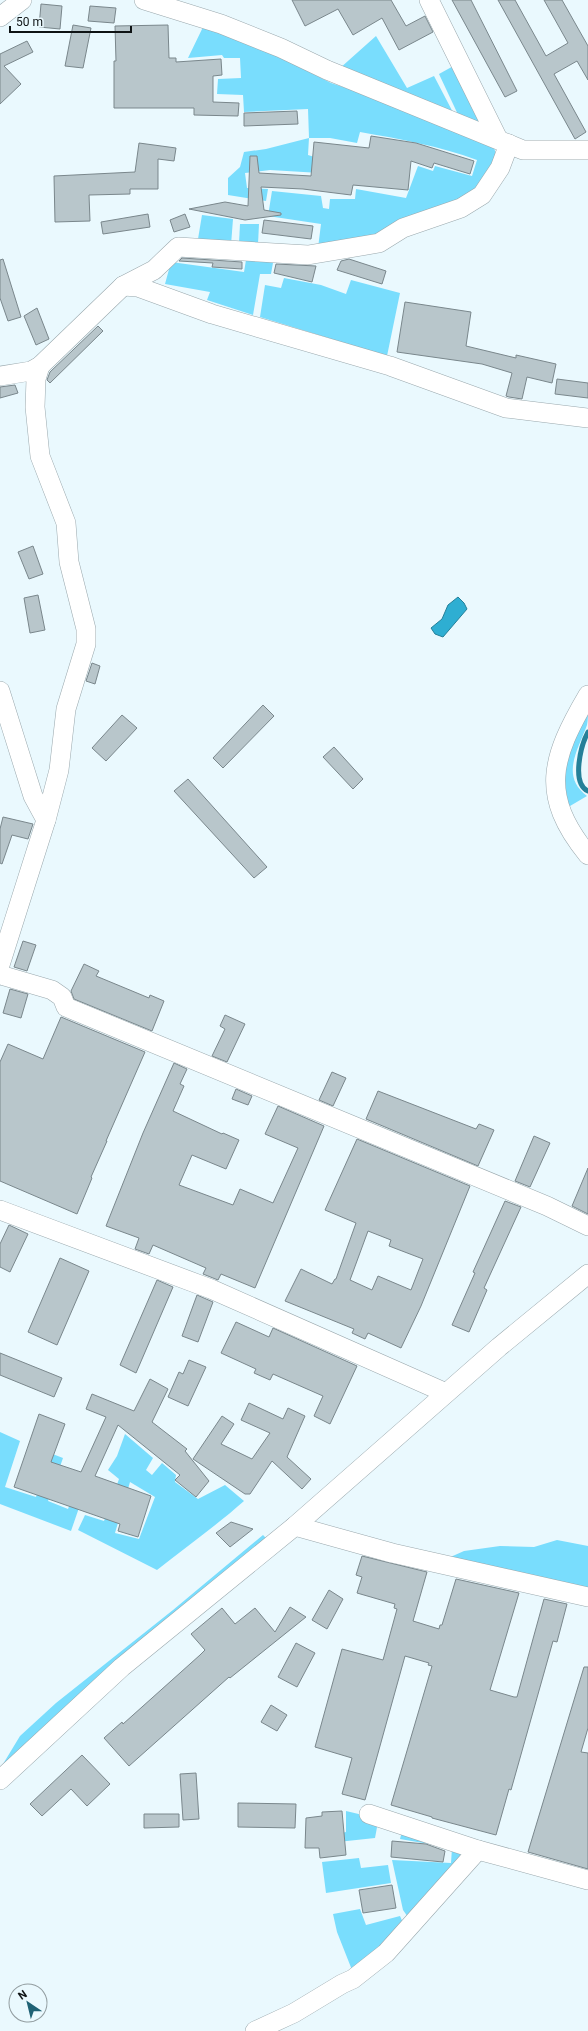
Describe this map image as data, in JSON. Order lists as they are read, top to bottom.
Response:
{
  "scale_bar": "50 m",
  "north": "top left"
}
